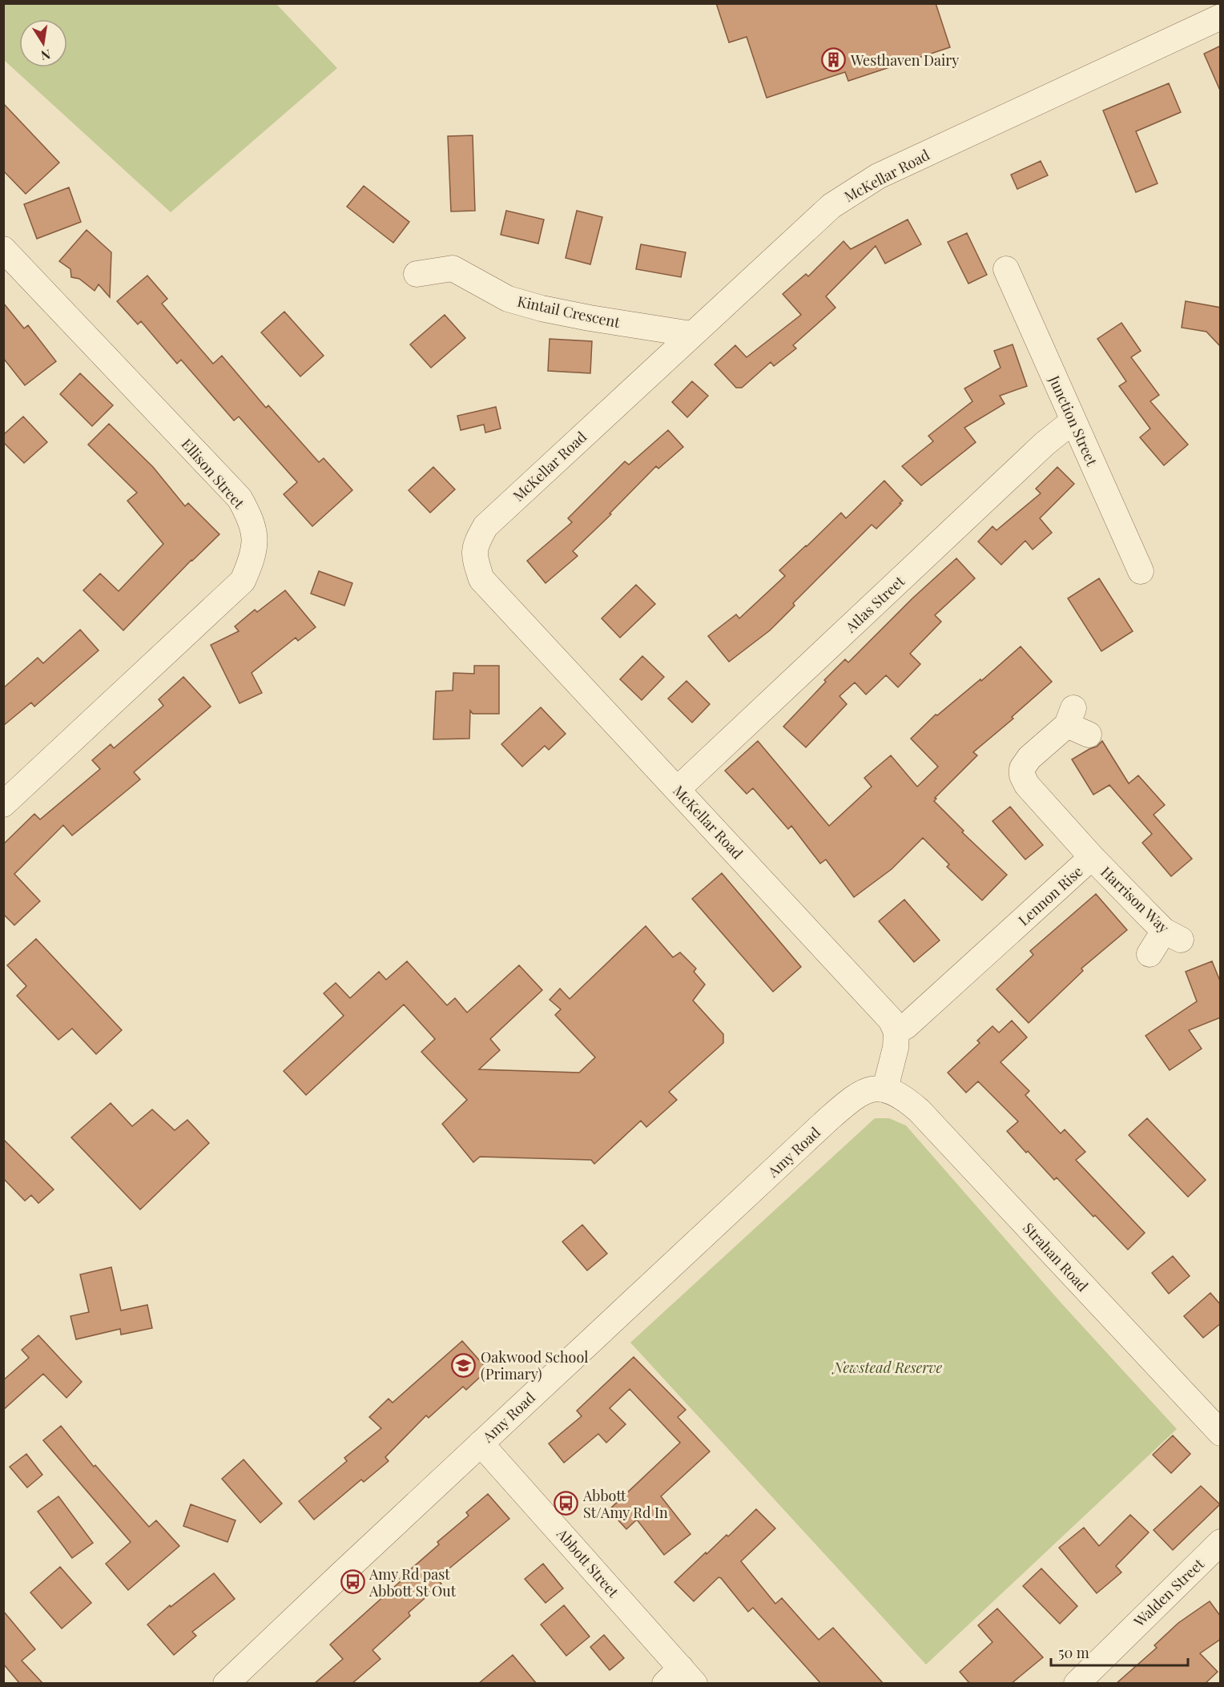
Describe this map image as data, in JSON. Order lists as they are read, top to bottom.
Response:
{
  "streets": {
    "street": [
      "McKellar Road",
      "Kintail Crescent",
      "Junction Street",
      "Ellison Street",
      "Atlas Street",
      "Lennon Rise",
      "Harrison Way",
      "Amy Road",
      "Strahan Road",
      "Abbott Street",
      "Walden Street"
    ]
  },
  "crossings": [
    ["McKellar Road", "Kintail Crescent"],
    ["McKellar Road", "Atlas Street"],
    ["McKellar Road", "Lennon Rise"],
    ["Junction Street", "Atlas Street"],
    ["Lennon Rise", "Harrison Way"],
    ["Amy Road", "Strahan Road"],
    ["Amy Road", "Abbott Street"]
  ],
  "parks": ["Newstead Reserve"],
  "places": {
    "building": ["Westhaven Dairy"],
    "school or university": ["Oakwood School (Primary)"],
    "bus stop": ["Abbott St/Amy Rd In", "Amy Rd past Abbott St Out"]
  },
  "scale_bar": "50 m",
  "north": "bottom"
}
